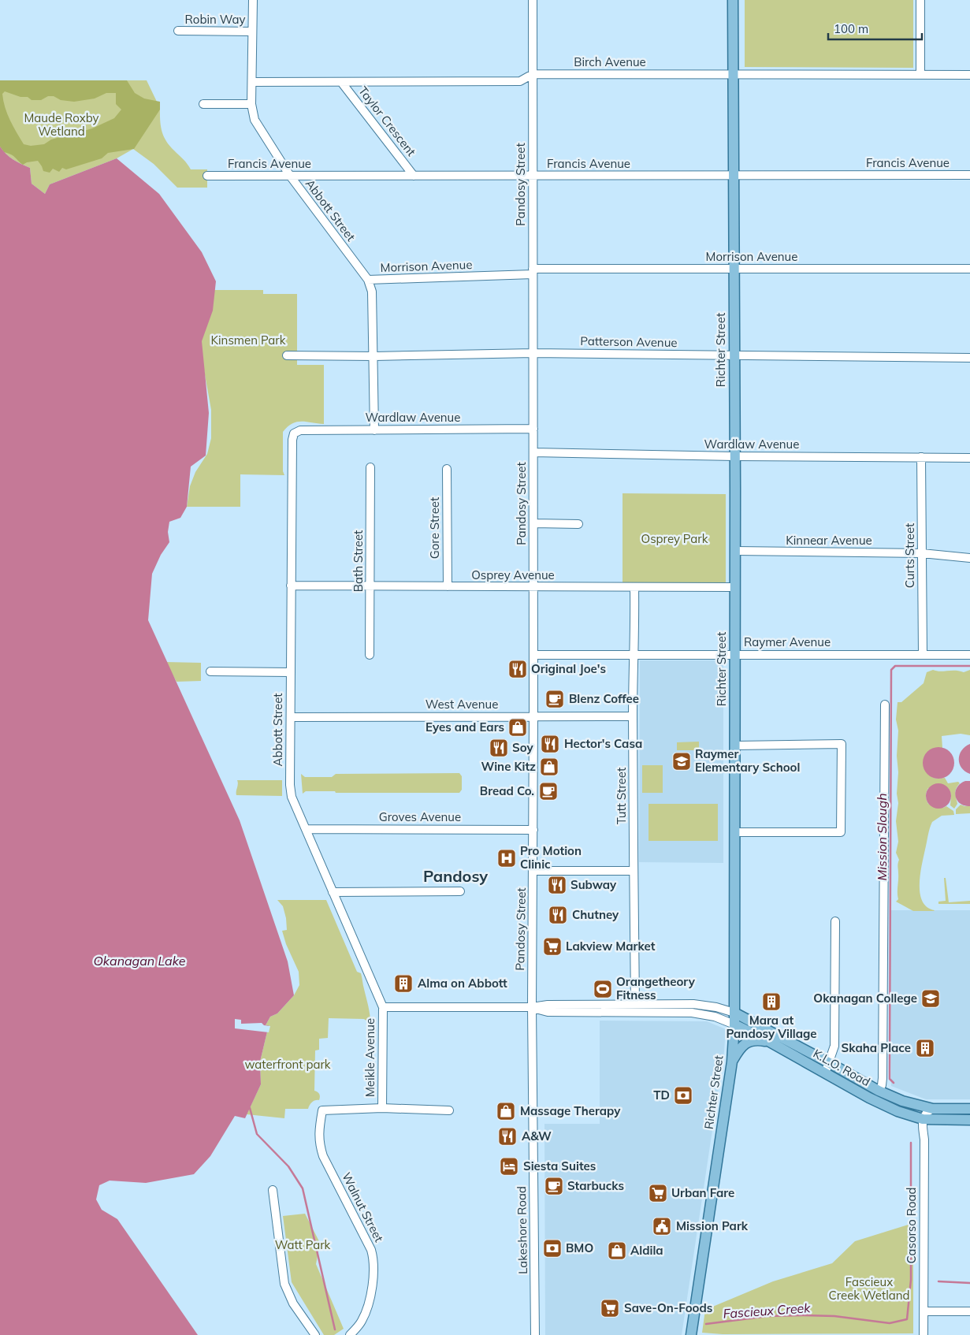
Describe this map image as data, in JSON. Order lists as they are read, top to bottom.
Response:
{
  "streets": {
    "main road": ["Richter Street", "K.L.O. Road"],
    "street": [
      "Robin Way",
      "Birch Avenue",
      "Taylor Crescent",
      "Francis Avenue",
      "Pandosy Street",
      "Abbott Street",
      "Morrison Avenue",
      "Patterson Avenue",
      "Wardlaw Avenue",
      "Gore Street",
      "Kinnear Avenue",
      "Curts Street",
      "Bath Street",
      "Osprey Avenue",
      "Raymer Avenue",
      "West Avenue",
      "Tutt Street",
      "Groves Avenue",
      "Meikle Avenue",
      "Walnut Street",
      "Casorso Road",
      "Lakeshore Road"
    ]
  },
  "crossings": [
    ["Robin Way", "Abbott Street"],
    ["Birch Avenue", "Taylor Crescent"],
    ["Birch Avenue", "Pandosy Street"],
    ["Birch Avenue", "Abbott Street"],
    ["Birch Avenue", "Richter Street"],
    ["Taylor Crescent", "Francis Avenue"],
    ["Francis Avenue", "Pandosy Street"],
    ["Francis Avenue", "Abbott Street"],
    ["Francis Avenue", "Richter Street"],
    ["Pandosy Street", "Morrison Avenue"],
    ["Pandosy Street", "Patterson Avenue"],
    ["Pandosy Street", "Wardlaw Avenue"],
    ["Pandosy Street", "Osprey Avenue"],
    ["Pandosy Street", "Raymer Avenue"],
    ["Pandosy Street", "West Avenue"],
    ["Pandosy Street", "Groves Avenue"],
    ["Pandosy Street", "K.L.O. Road"],
    ["Pandosy Street", "Lakeshore Road"],
    ["Abbott Street", "Morrison Avenue"],
    ["Abbott Street", "Patterson Avenue"],
    ["Abbott Street", "Wardlaw Avenue"],
    ["Abbott Street", "Osprey Avenue"],
    ["Abbott Street", "West Avenue"],
    ["Abbott Street", "Groves Avenue"],
    ["Abbott Street", "Meikle Avenue"],
    ["Morrison Avenue", "Richter Street"],
    ["Patterson Avenue", "Richter Street"],
    ["Richter Street", "Wardlaw Avenue"],
    ["Richter Street", "Kinnear Avenue"],
    ["Richter Street", "Osprey Avenue"],
    ["Richter Street", "Raymer Avenue"],
    ["Richter Street", "K.L.O. Road"],
    ["Wardlaw Avenue", "Curts Street"],
    ["Gore Street", "Osprey Avenue"],
    ["Kinnear Avenue", "Curts Street"],
    ["Curts Street", "Raymer Avenue"],
    ["Bath Street", "Osprey Avenue"],
    ["Osprey Avenue", "Tutt Street"],
    ["Raymer Avenue", "Tutt Street"],
    ["West Avenue", "Tutt Street"],
    ["Tutt Street", "K.L.O. Road"],
    ["Meikle Avenue", "Walnut Street"],
    ["K.L.O. Road", "Casorso Road"],
    ["K.L.O. Road", "Lakeshore Road"]
  ],
  "districts": ["Pandosy"],
  "water": ["Mission Slough", "Okanagan Lake", "Fascieux Creek"],
  "parks": [
    "Maude Roxby Wetland",
    "Kinsmen Park",
    "Osprey Park",
    "waterfront park",
    "Watt Park",
    "Fascieux Creek Wetland"
  ],
  "places": {
    "restaurant": [
      "Original Joe's",
      "Hector's Casa",
      "Soy",
      "Subway",
      "Chutney",
      "A&W"
    ],
    "cafe": ["Blenz Coffee", "Bread Co.", "Starbucks"],
    "shop": [
      "Eyes and Ears",
      "Wine Kitz",
      "Massage Therapy",
      "Aldila"
    ],
    "school or university": ["Raymer Elementary School", "Okanagan College"],
    "hospital": ["Pro Motion Clinic"],
    "supermarket": ["Lakview Market", "Urban Fare", "Save-On-Foods"],
    "building": ["Alma on Abbott", "Mara at Pandosy Village", "Skaha Place"],
    "sports": ["Orangetheory Fitness"],
    "bank": ["TD", "BMO"],
    "hotel": ["Siesta Suites"],
    "public building": ["Mission Park"]
  },
  "scale_bar": "100 m"
}
